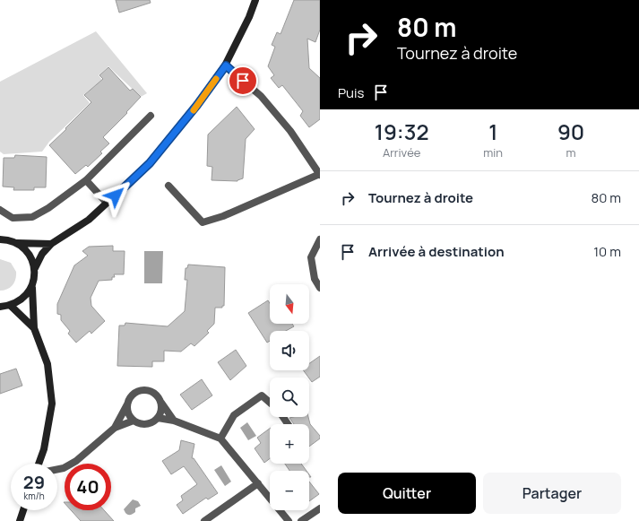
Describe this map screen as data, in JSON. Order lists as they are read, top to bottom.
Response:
{
  "north": "bottom",
  "page": {
    "turn": ["80 m", "Tournez à droite"],
    "then": "Puis",
    "eta": [
      "19:32",
      "Arrivée",
      "1",
      "min",
      "90",
      "m"
    ],
    "list": [
      {
        "name": "Tournez à droite",
        "value": "80 m"
      },
      {
        "name": "Arrivée à destination",
        "value": "10 m"
      }
    ],
    "map_buttons": ["+", "−"],
    "speed": "29 km/h",
    "limit": "40",
    "buttons": ["Quitter", "Partager"]
  }
}
